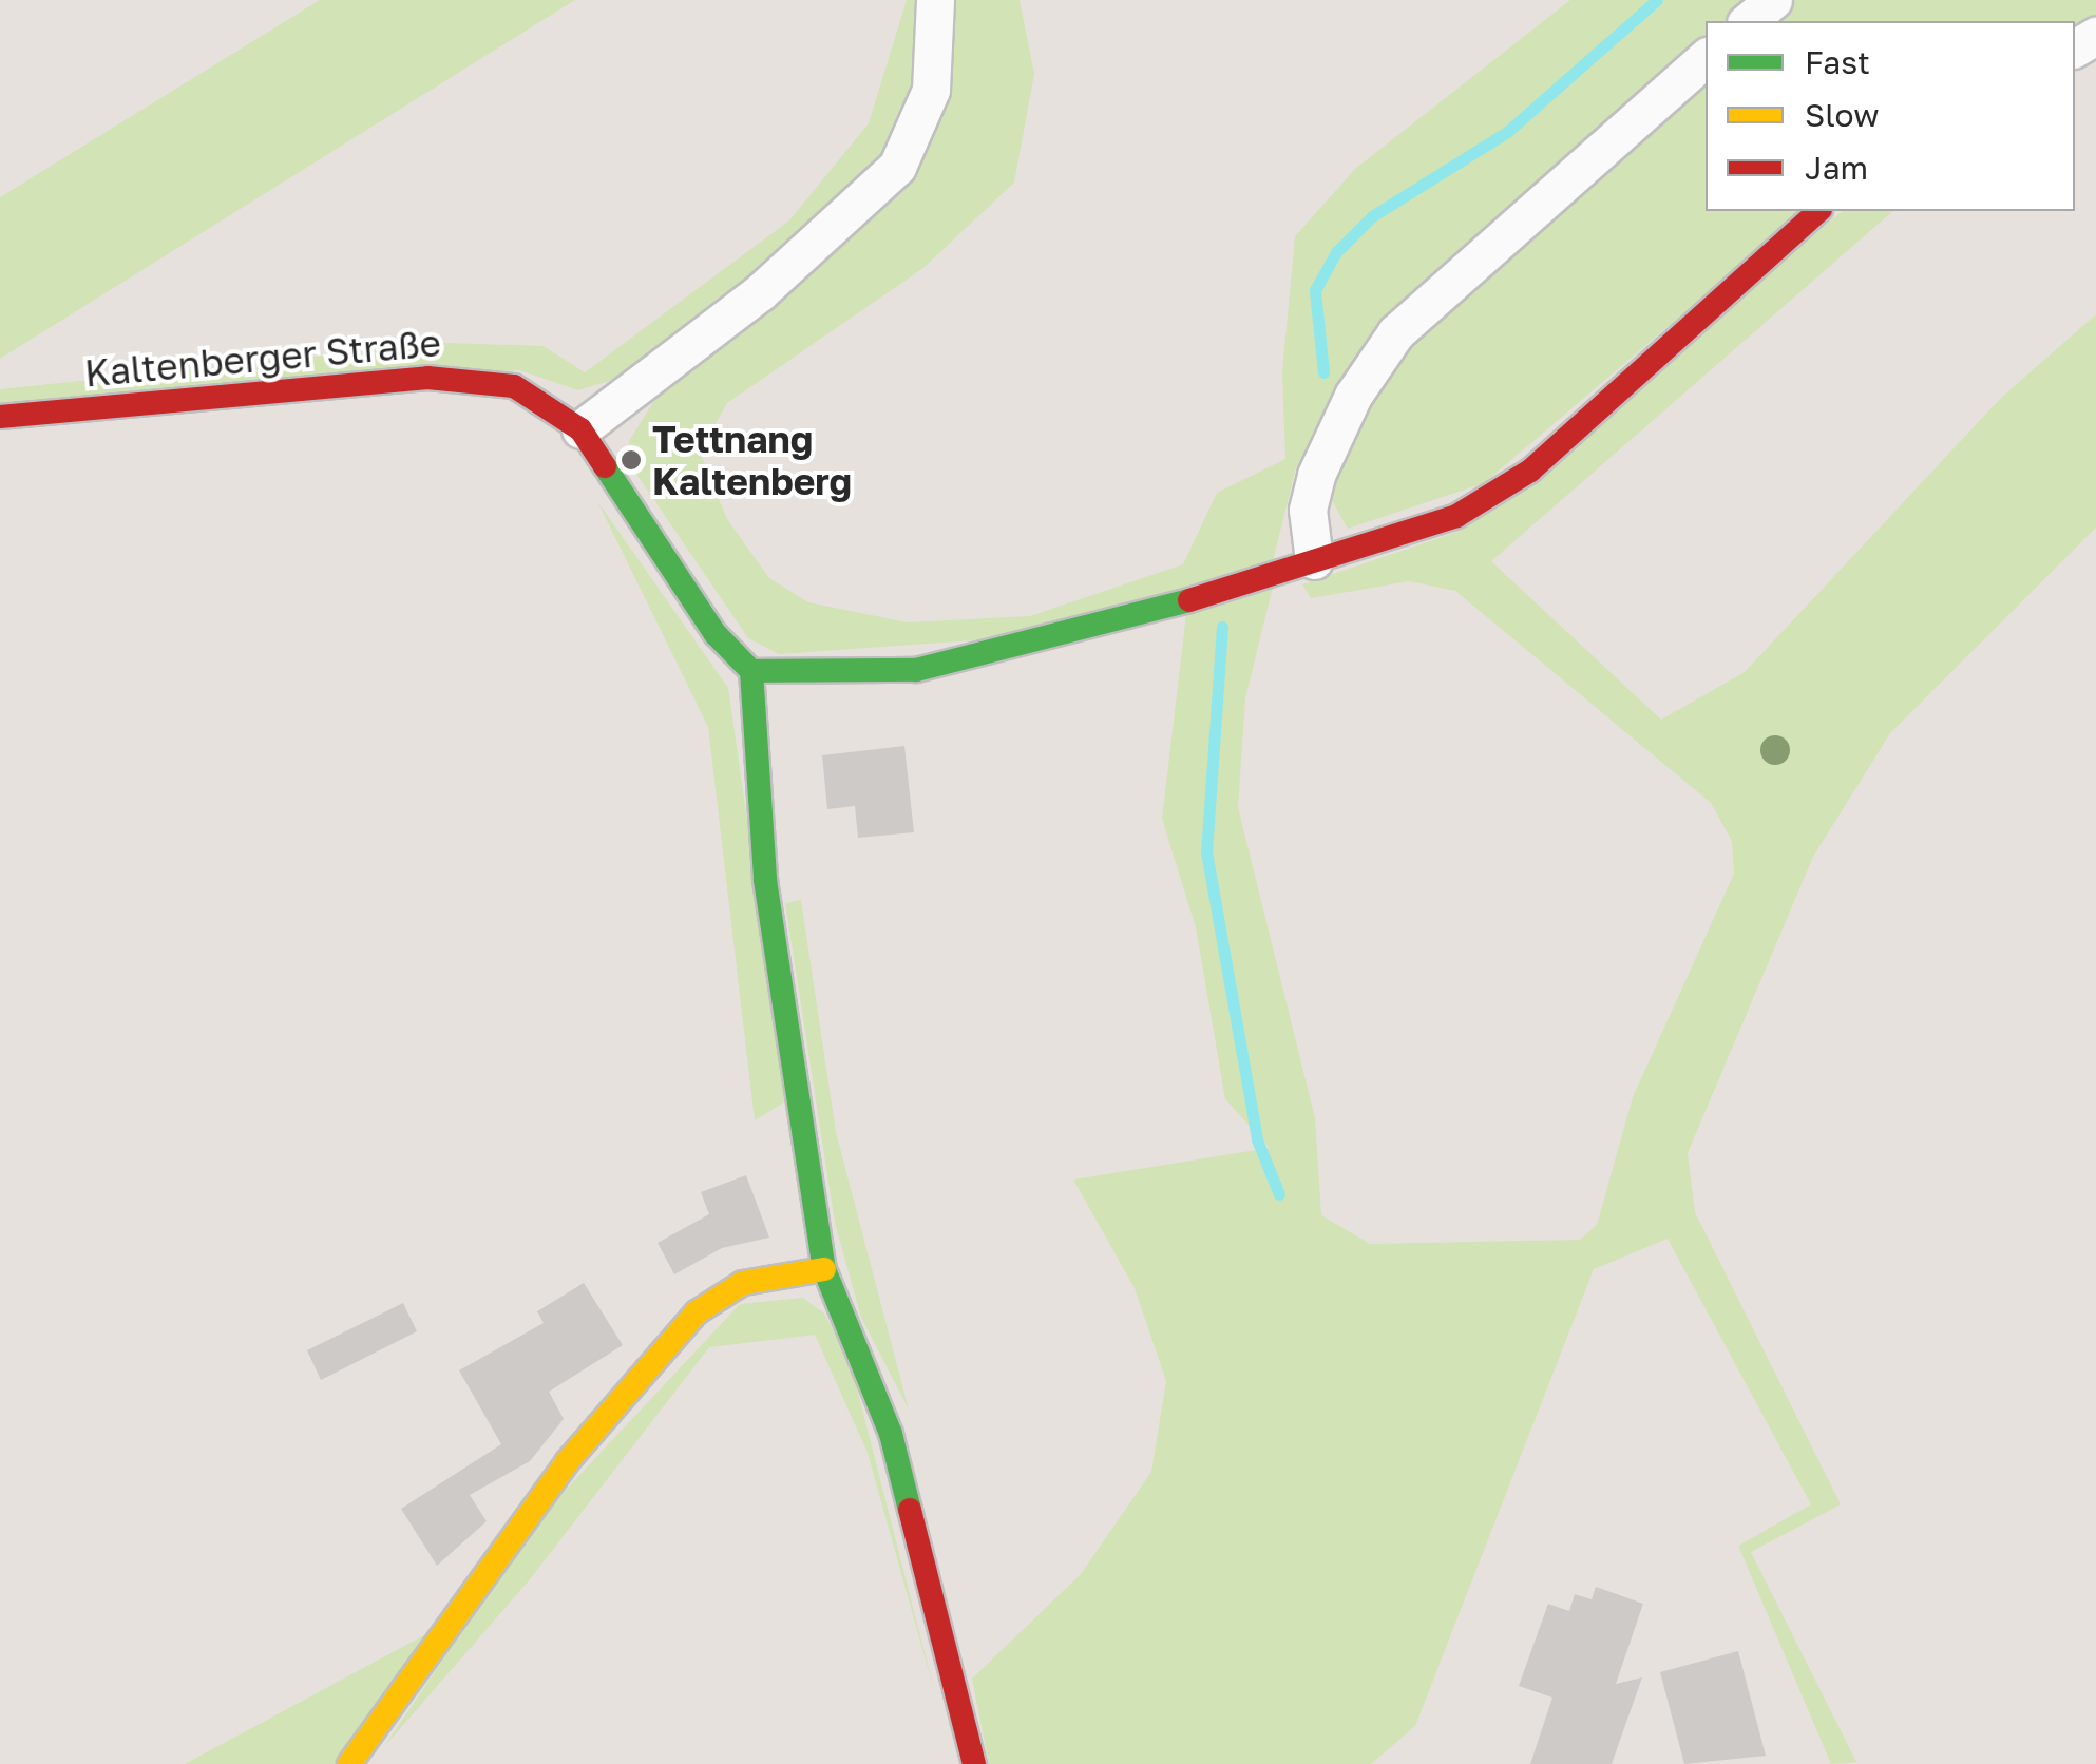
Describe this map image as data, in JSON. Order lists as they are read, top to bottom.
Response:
{
  "streets": {
    "street": ["Kaltenberger Straße"]
  },
  "places": ["Tettnang Kaltenberg"],
  "legend": ["Fast", "Slow", "Jam"]
}
